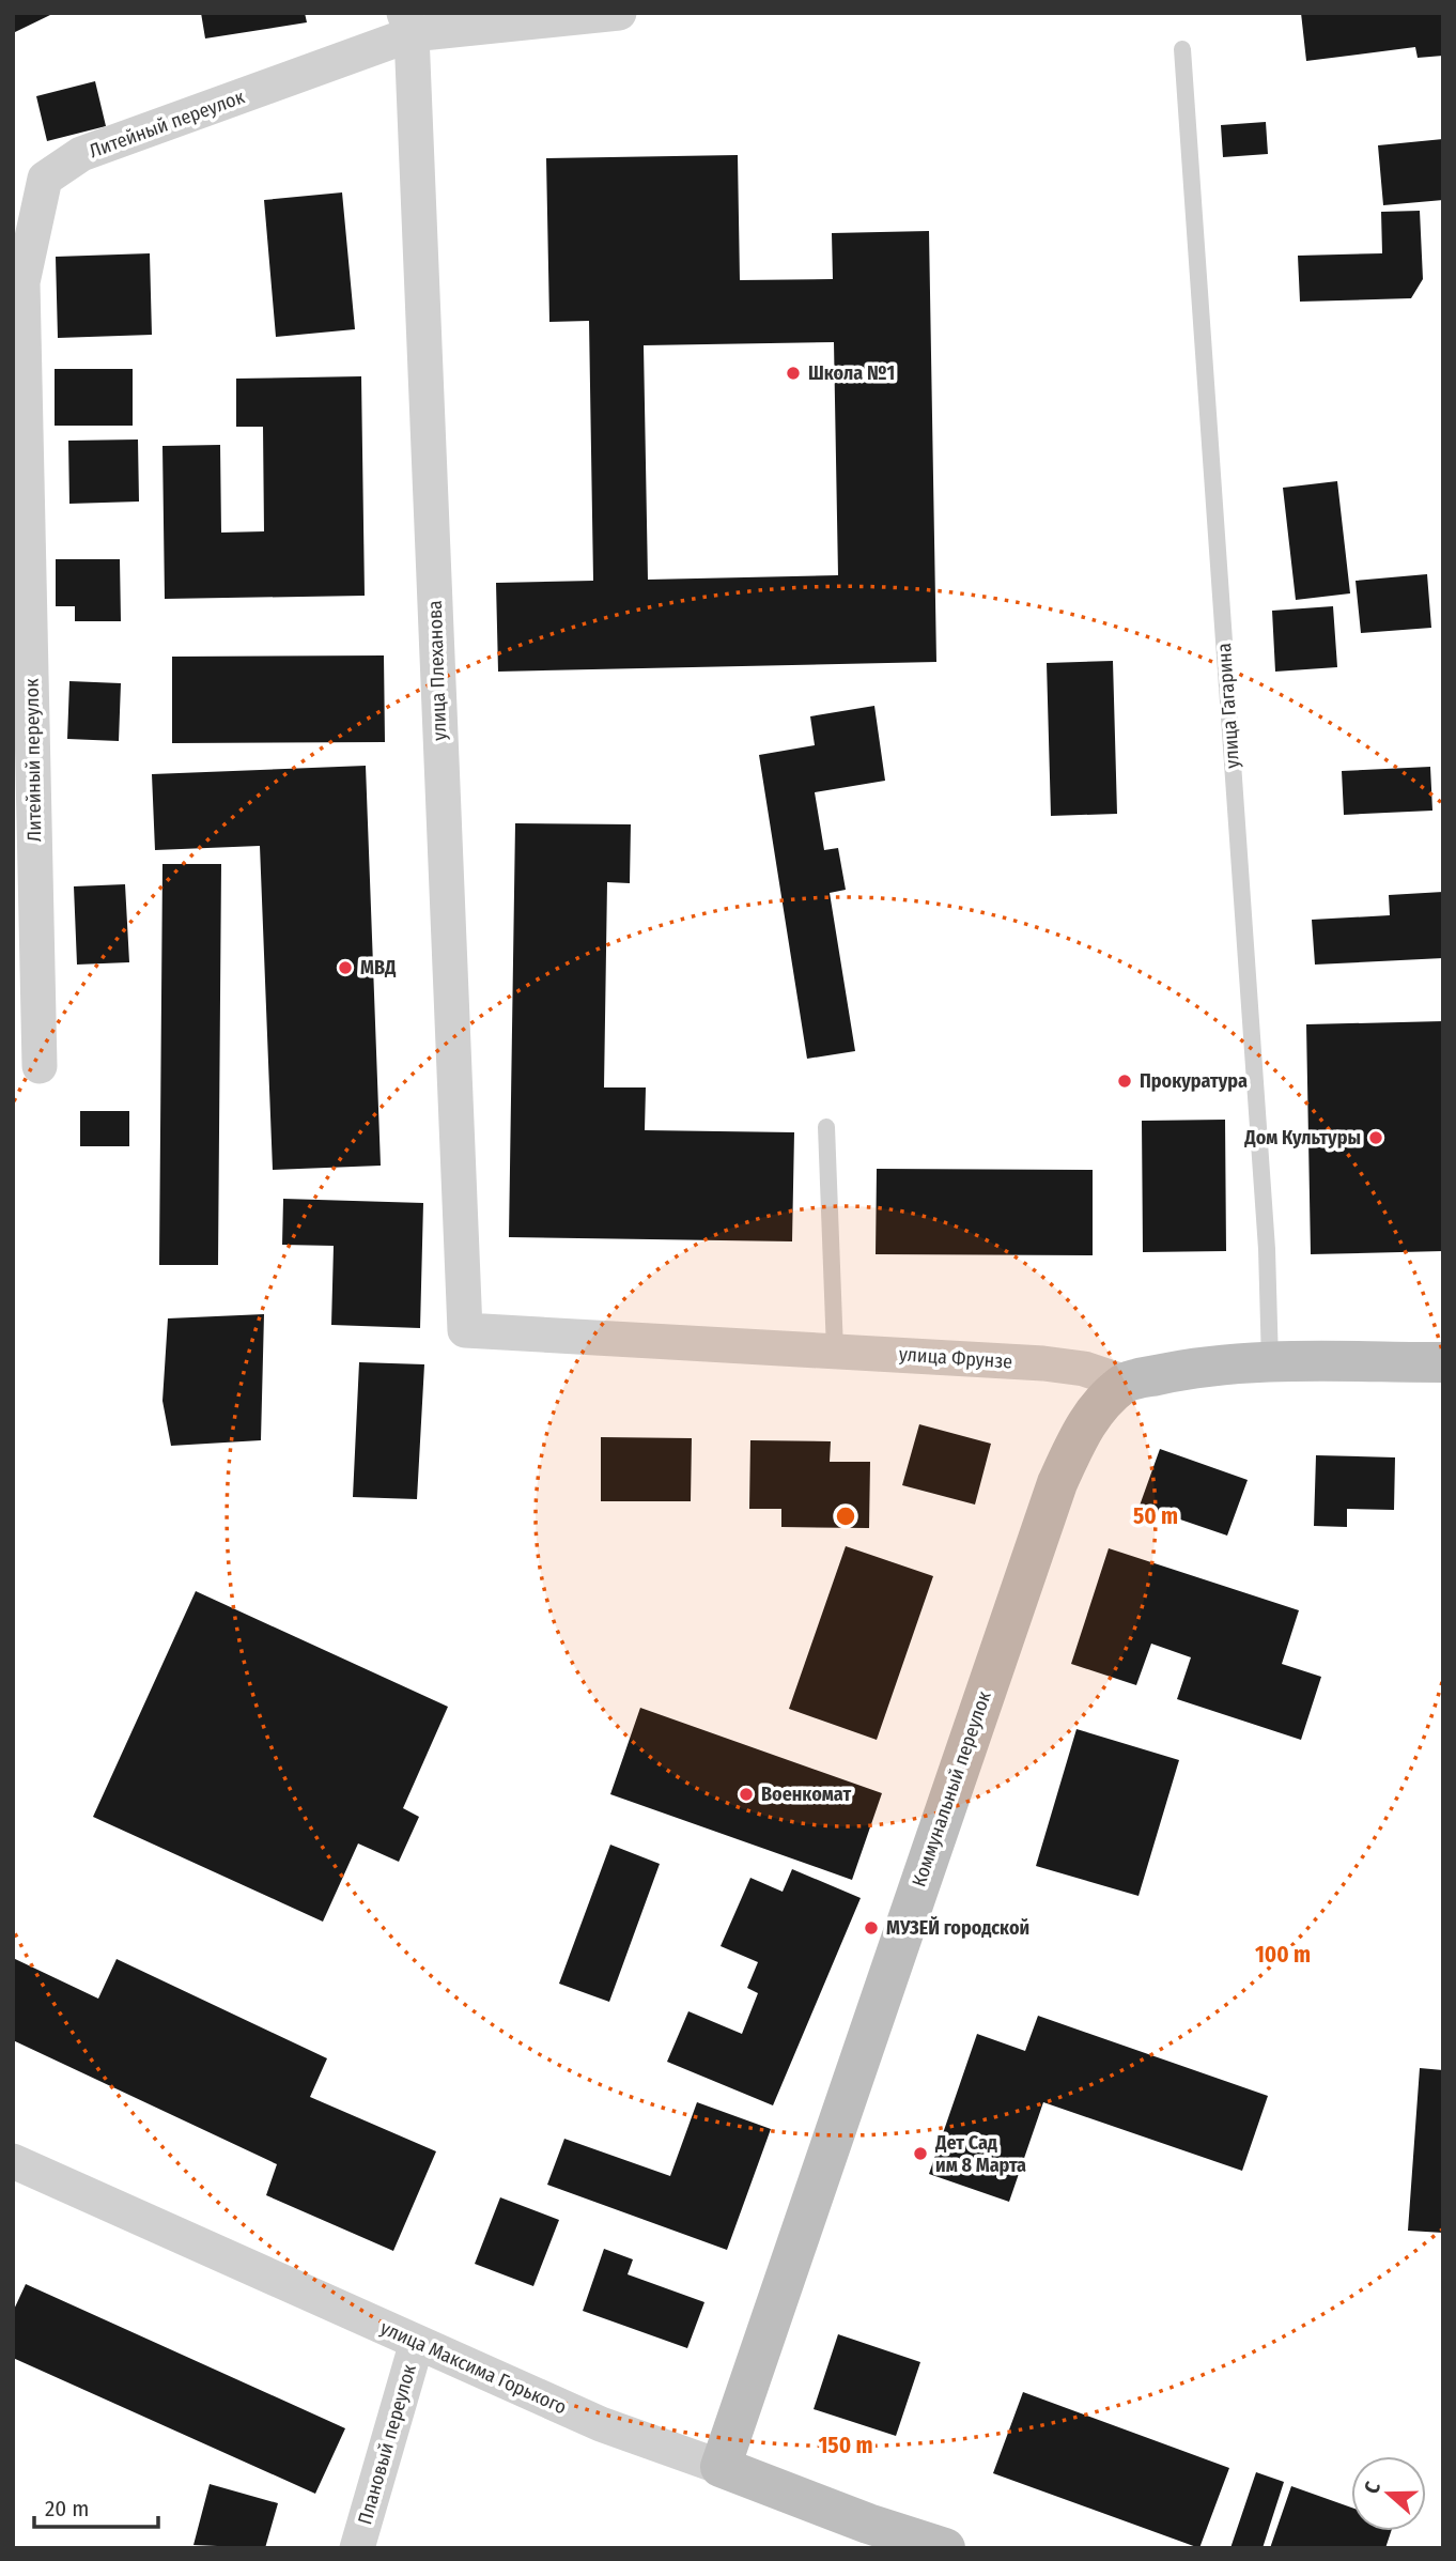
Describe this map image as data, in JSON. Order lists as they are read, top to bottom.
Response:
{
  "streets": {
    "street": [
      "Литейный переулок",
      "улица Плеханова",
      "улица Фрунзе",
      "Коммунальный переулок",
      "улица Максима Горького",
      "Плановый переулок"
    ],
    "lane": ["улица Гагарина"]
  },
  "crossings": [
    ["Литейный переулок", "улица Плеханова"],
    ["улица Плеханова", "улица Фрунзе"],
    ["улица Фрунзе", "Коммунальный переулок"],
    ["Коммунальный переулок", "улица Максима Горького"],
    ["улица Максима Горького", "Плановый переулок"]
  ],
  "places": [
    "Школа №1",
    "МВД",
    "Прокуратура",
    "Дом Культуры",
    "Военкомат",
    "МУЗЕЙ городской",
    "Дет Сад им 8 Марта"
  ],
  "scale_bar": "20 m",
  "north": "left",
  "rings": ["50 m", "100 m", "150 m"]
}
